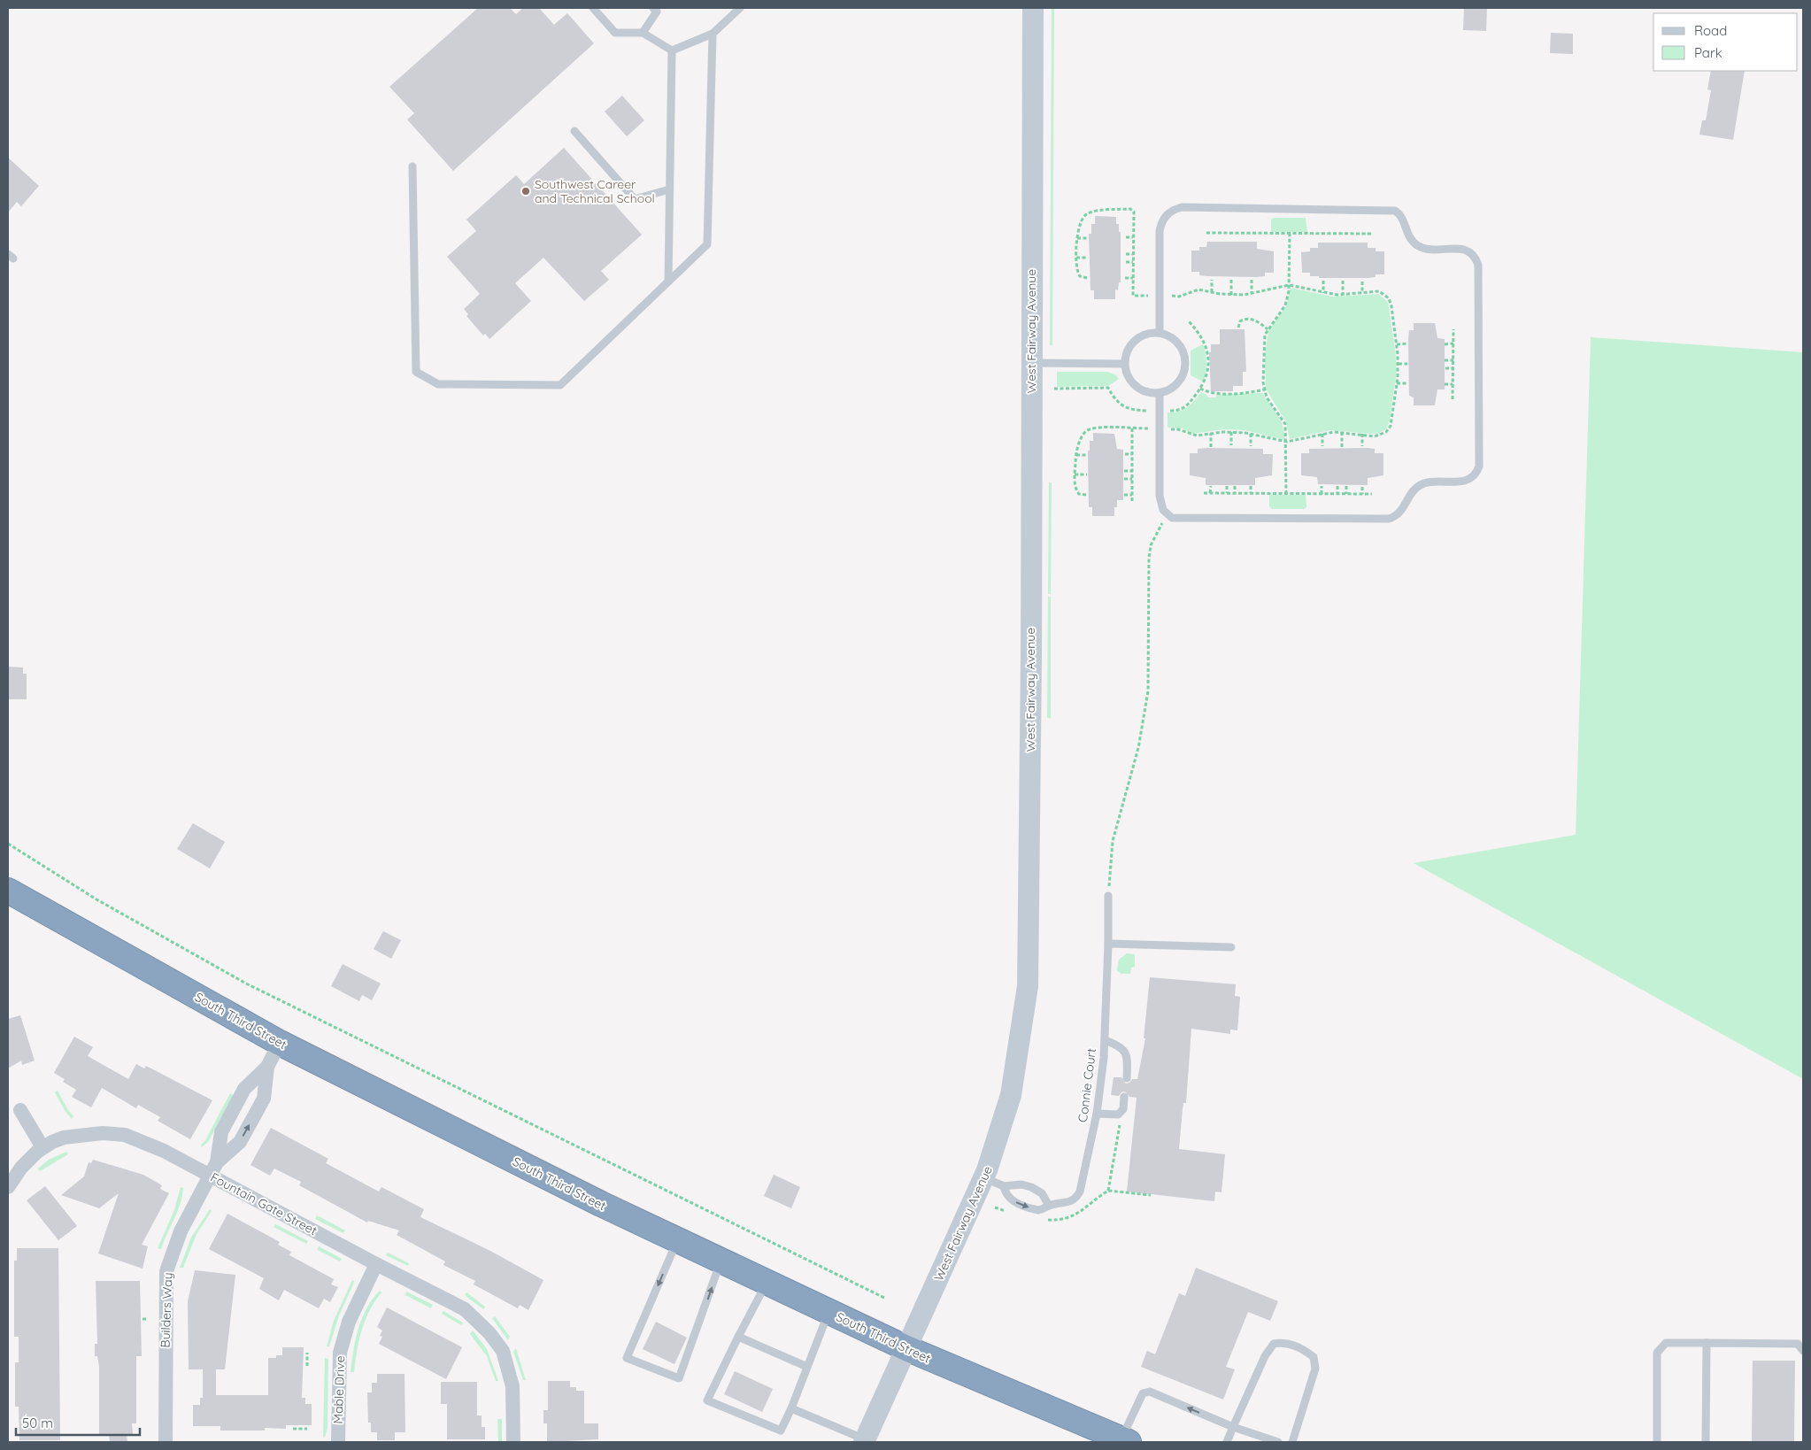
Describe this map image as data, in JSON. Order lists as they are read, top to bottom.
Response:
{
  "streets": {
    "highway": ["South Third Street"],
    "street": [
      "West Fairway Avenue",
      "Fountain Gate Street",
      "Builders Way",
      "Mable Drive"
    ],
    "lane": ["Connie Court"]
  },
  "crossings": [
    ["West Fairway Avenue", "South Third Street"],
    ["West Fairway Avenue", "Connie Court"],
    ["South Third Street", "Builders Way"],
    ["Fountain Gate Street", "Builders Way"],
    ["Fountain Gate Street", "Mable Drive"]
  ],
  "places": ["Southwest Career and Technical School"],
  "legend": ["Road", "Park"],
  "scale_bar": "50 m"
}
